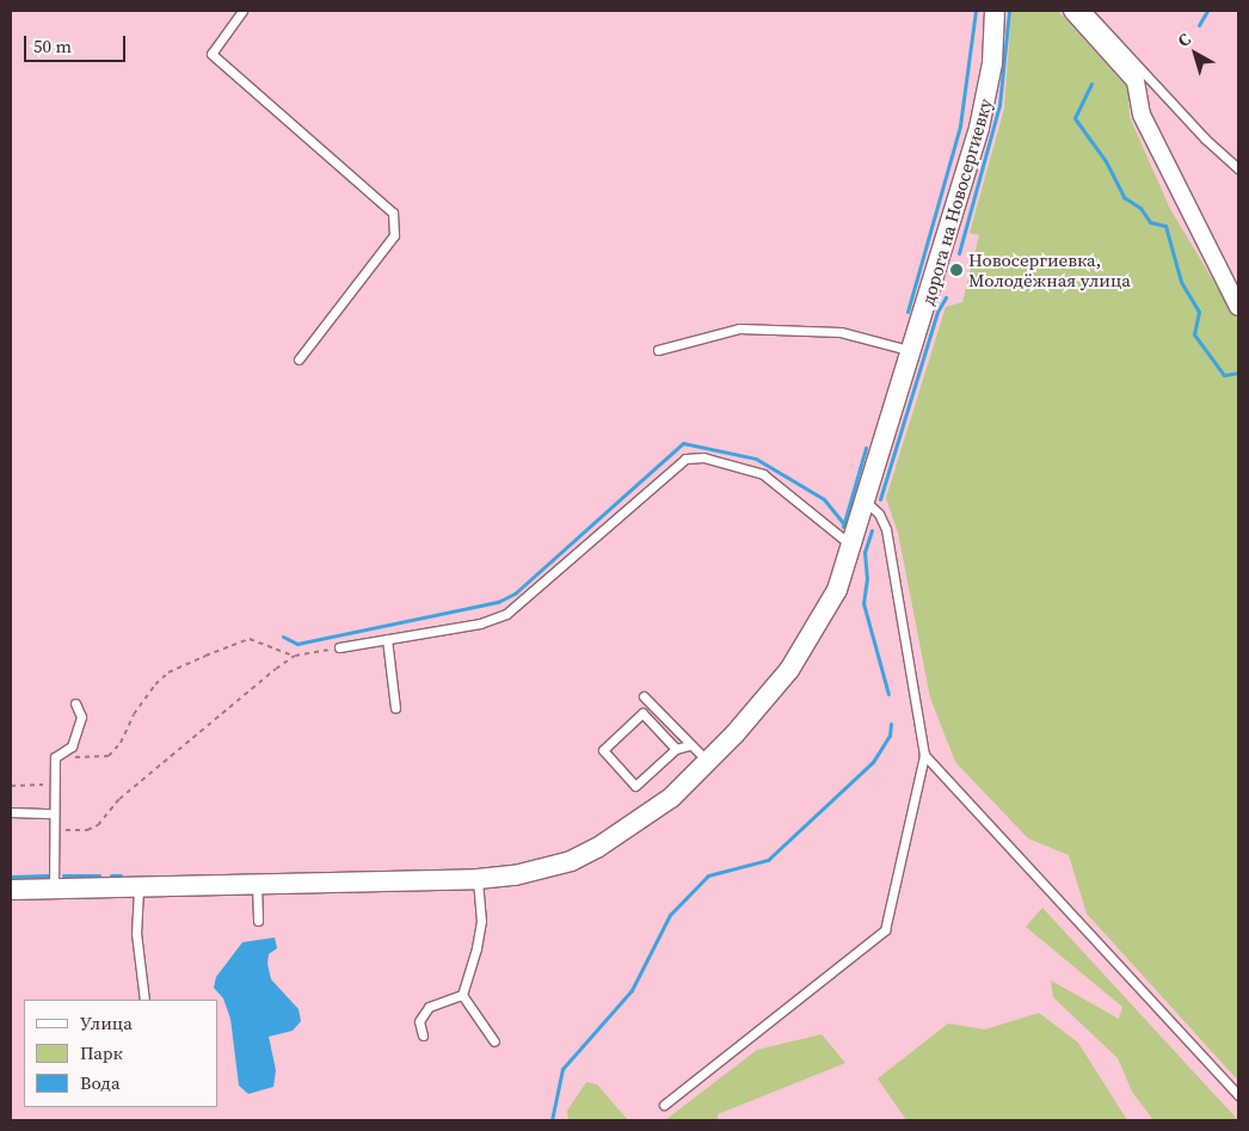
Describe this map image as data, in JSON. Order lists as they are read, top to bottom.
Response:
{
  "streets": {
    "street": ["дорога на Новосергиевку"]
  },
  "places": ["Новосергиевка, Молодёжная улица"],
  "legend": ["Улица", "Парк", "Вода"],
  "scale_bar": "50 m",
  "north": "top left"
}
